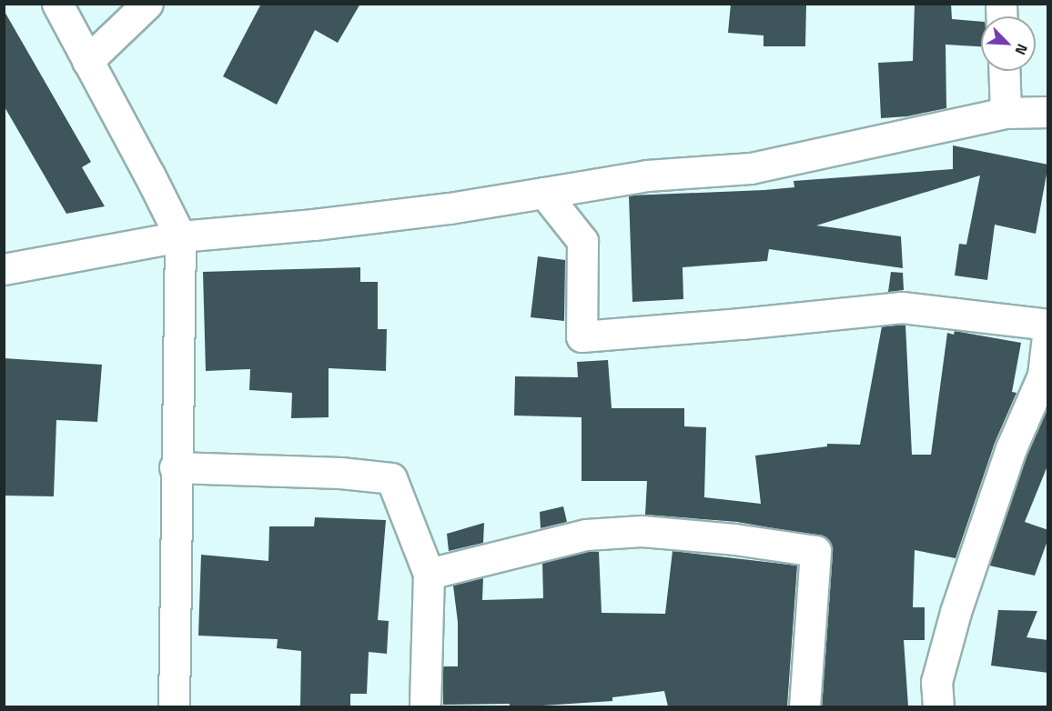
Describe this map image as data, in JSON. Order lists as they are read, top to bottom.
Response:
{
  "north": "bottom right"
}
